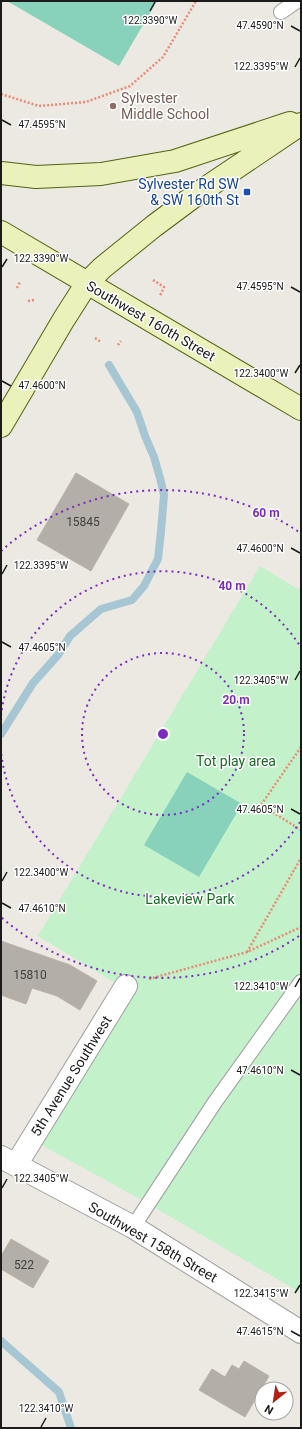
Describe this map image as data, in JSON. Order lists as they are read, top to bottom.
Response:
{
  "streets": {
    "street": ["Southwest 160th Street", "5th Avenue Southwest", "Southwest 158th Street"]
  },
  "crossings": [
    ["5th Avenue Southwest", "Southwest 158th Street"]
  ],
  "parks": ["Tot play area", "Lakeview Park"],
  "places": {
    "other": ["Sylvester Middle School"],
    "transit": ["Sylvester Rd SW & SW 160th St"]
  },
  "house_numbers": ["15845", "15810", "522"],
  "north": "bottom left",
  "coordinates": [
    "122.3390°W",
    "47.4590°N",
    "122.3395°W",
    "47.4595°N",
    "122.3400°W",
    "47.4600°N",
    "47.4605°N",
    "122.3405°W",
    "47.4610°N",
    "122.3410°W",
    "122.3415°W",
    "47.4615°N"
  ],
  "rings": ["60 m", "40 m", "20 m"]
}
